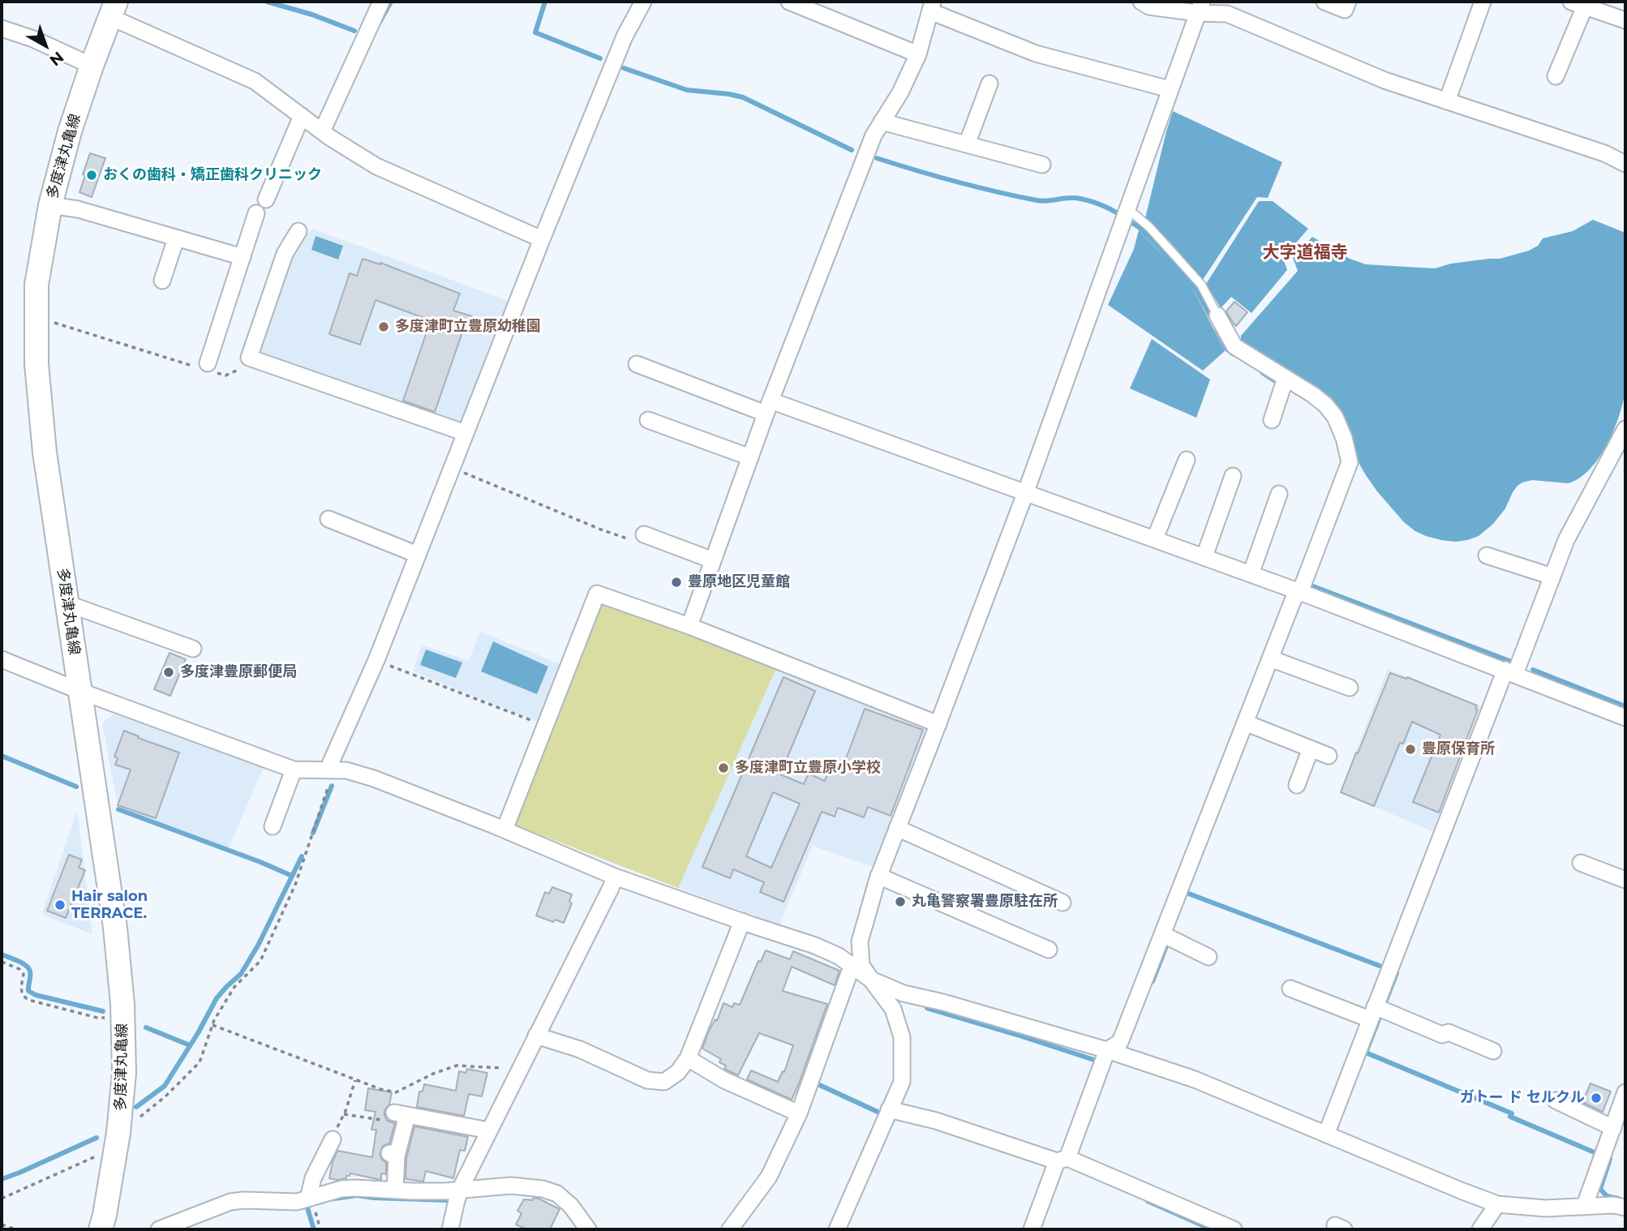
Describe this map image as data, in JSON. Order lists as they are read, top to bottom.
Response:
{
  "streets": {
    "main road": ["多度津丸亀線"]
  },
  "districts": ["大字道福寺"],
  "places": [
    "おくの歯科・矯正歯科クリニック",
    "多度津町立豊原幼稚園",
    "豊原地区児童館",
    "多度津豊原郵便局",
    "豊原保育所",
    "多度津町立豊原小学校",
    "丸亀警察署豊原駐在所",
    "Hair salon TERRACE.",
    "ガトー ド セルクル"
  ],
  "north": "bottom right"
}
